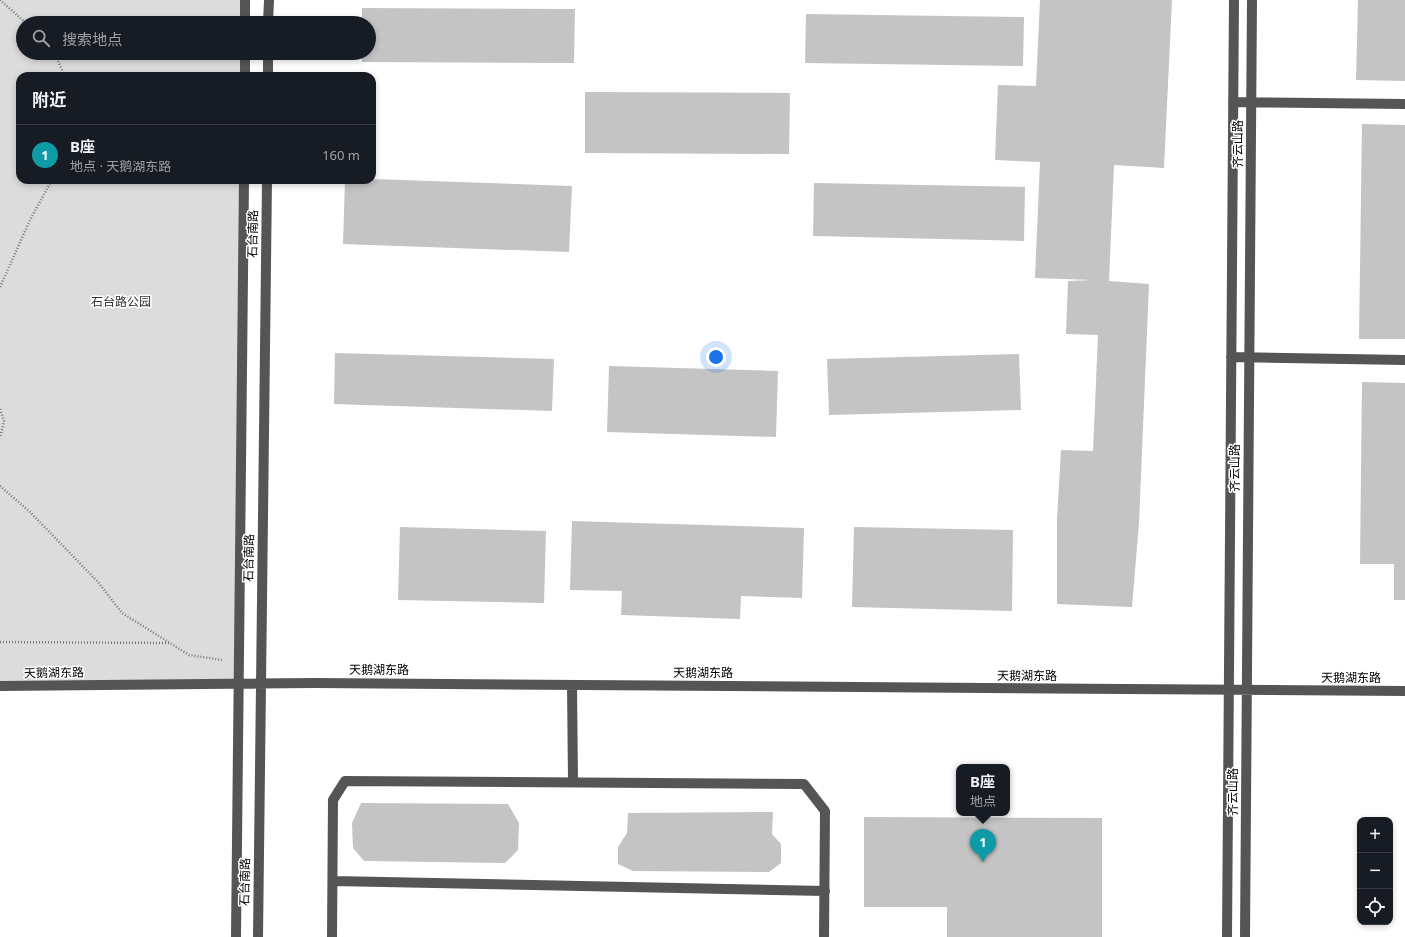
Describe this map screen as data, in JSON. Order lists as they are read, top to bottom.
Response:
{
  "streets": {
    "street": ["齐云山路", "石台南路", "天鹅湖东路"]
  },
  "crossings": [
    ["齐云山路", "天鹅湖东路"],
    ["石台南路", "天鹅湖东路"]
  ],
  "parks": ["石台路公园"],
  "page": {
    "search": "搜索地点",
    "heading": "附近",
    "list": [
      {
        "mark": "1",
        "name": "B座",
        "note": "地点 · 天鹅湖东路",
        "value": "160 m"
      }
    ],
    "popup": ["B座", "地点"],
    "map_buttons": ["+", "−"],
    "pins": "1"
  }
}
